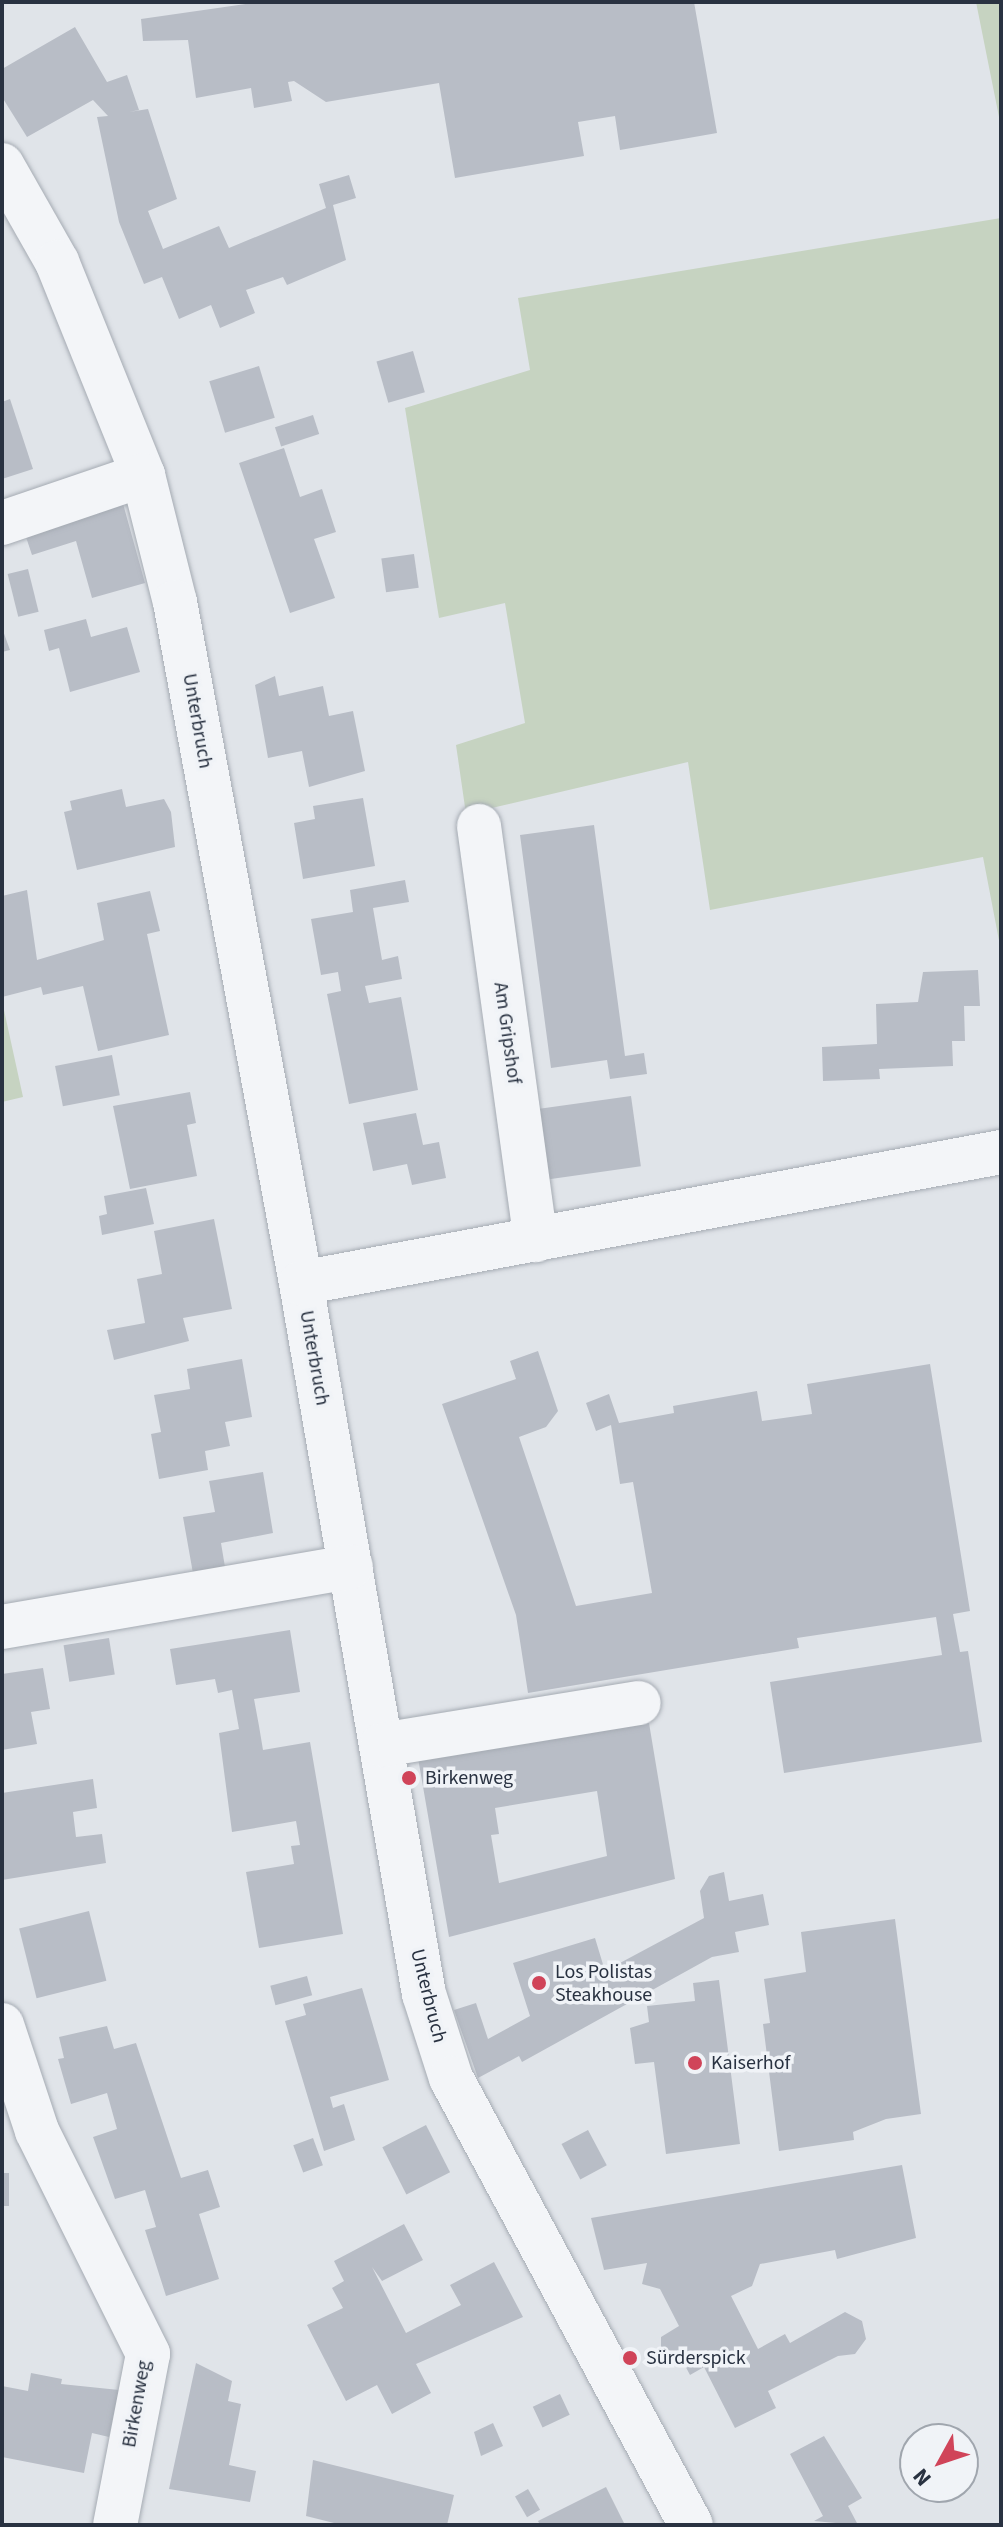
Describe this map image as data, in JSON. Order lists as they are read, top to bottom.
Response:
{
  "streets": {
    "street": ["Unterbruch", "Am Gripshof", "Birkenweg"]
  },
  "places": [
    "Birkenweg",
    "Los Polistas Steakhouse",
    "Kaiserhof",
    "Sürderspick"
  ],
  "north": "bottom left"
}
